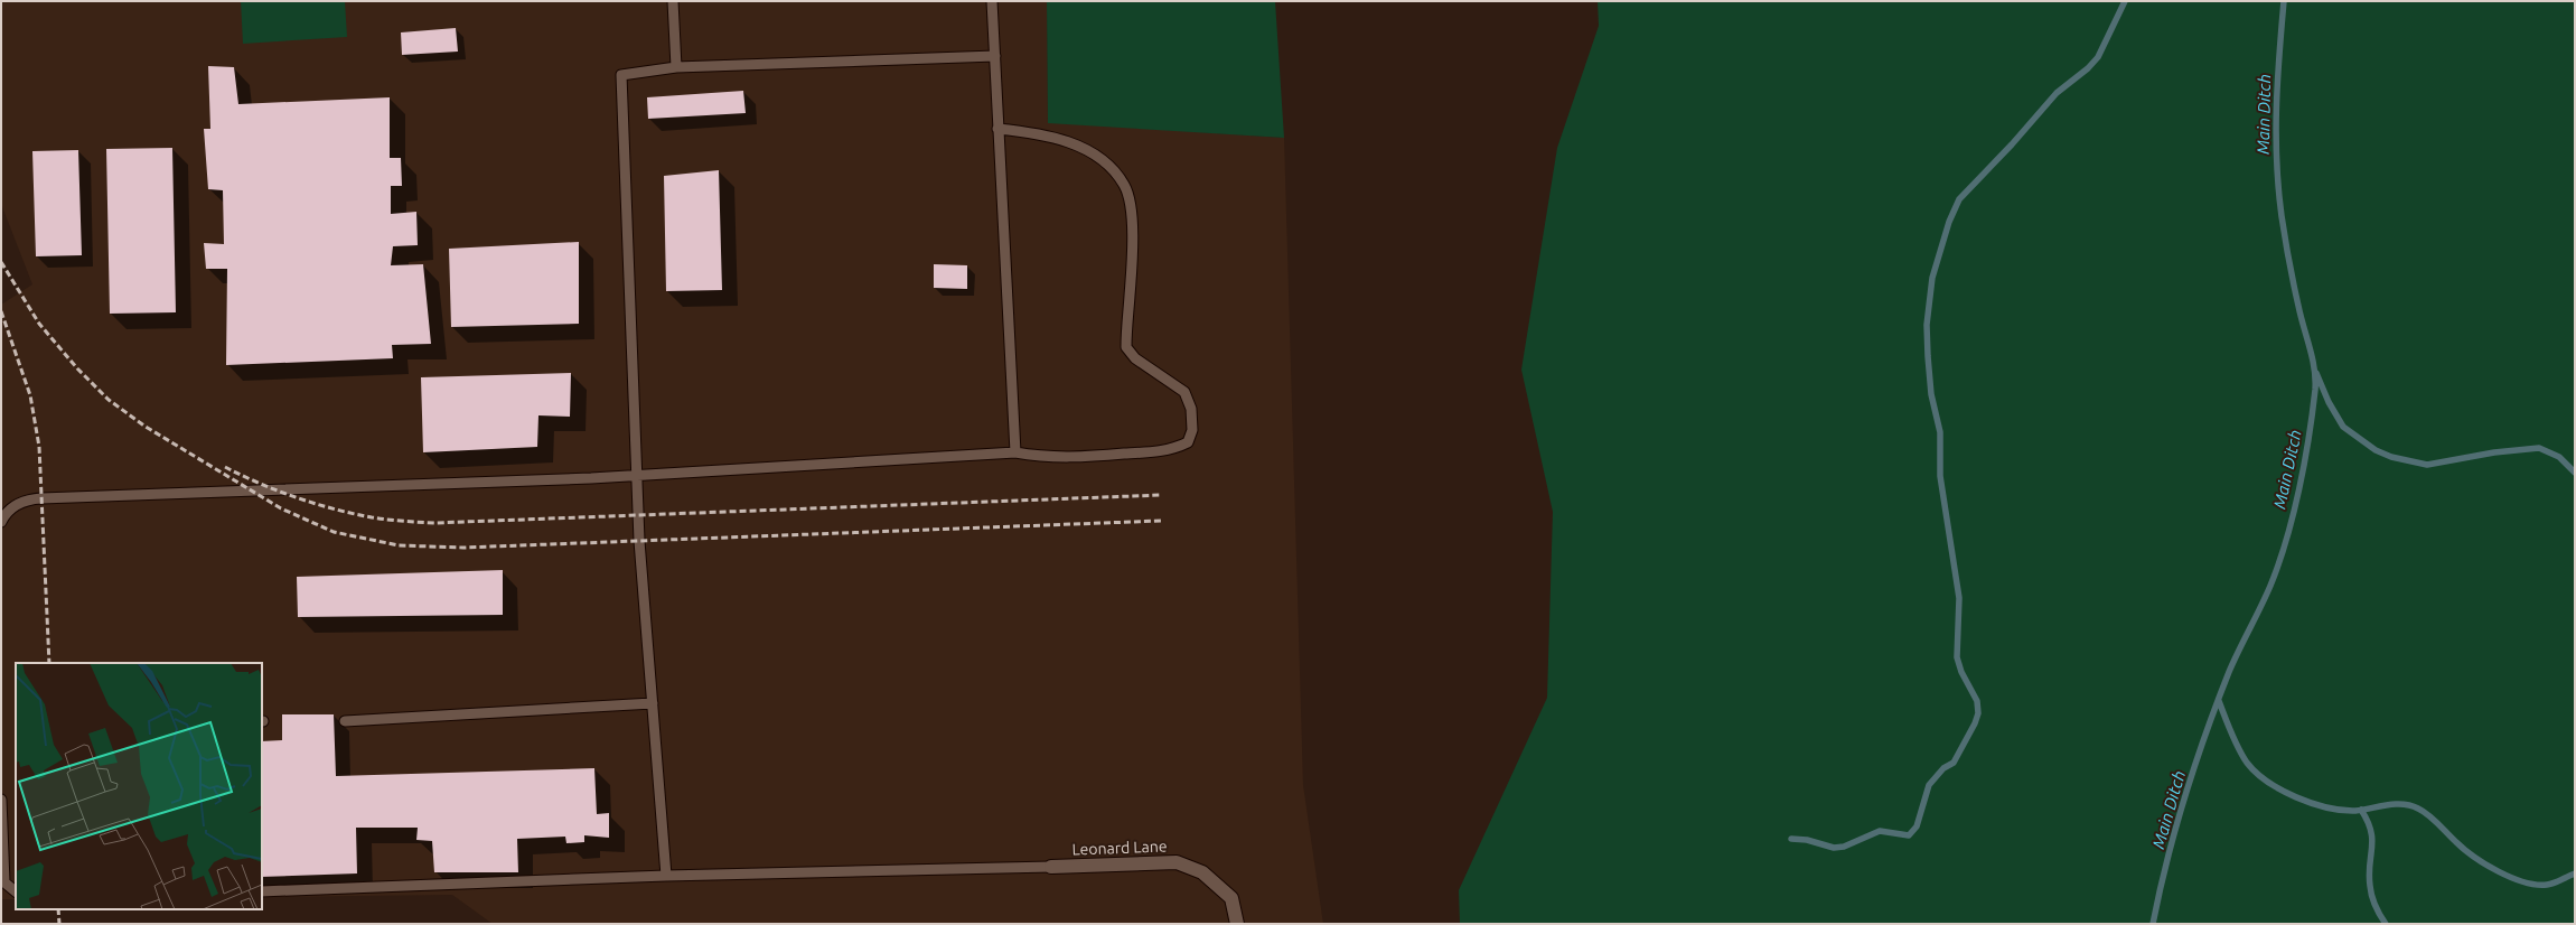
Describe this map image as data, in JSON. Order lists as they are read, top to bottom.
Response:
{
  "streets": {
    "street": ["Leonard Lane"]
  },
  "water": ["Main Ditch"]
}
